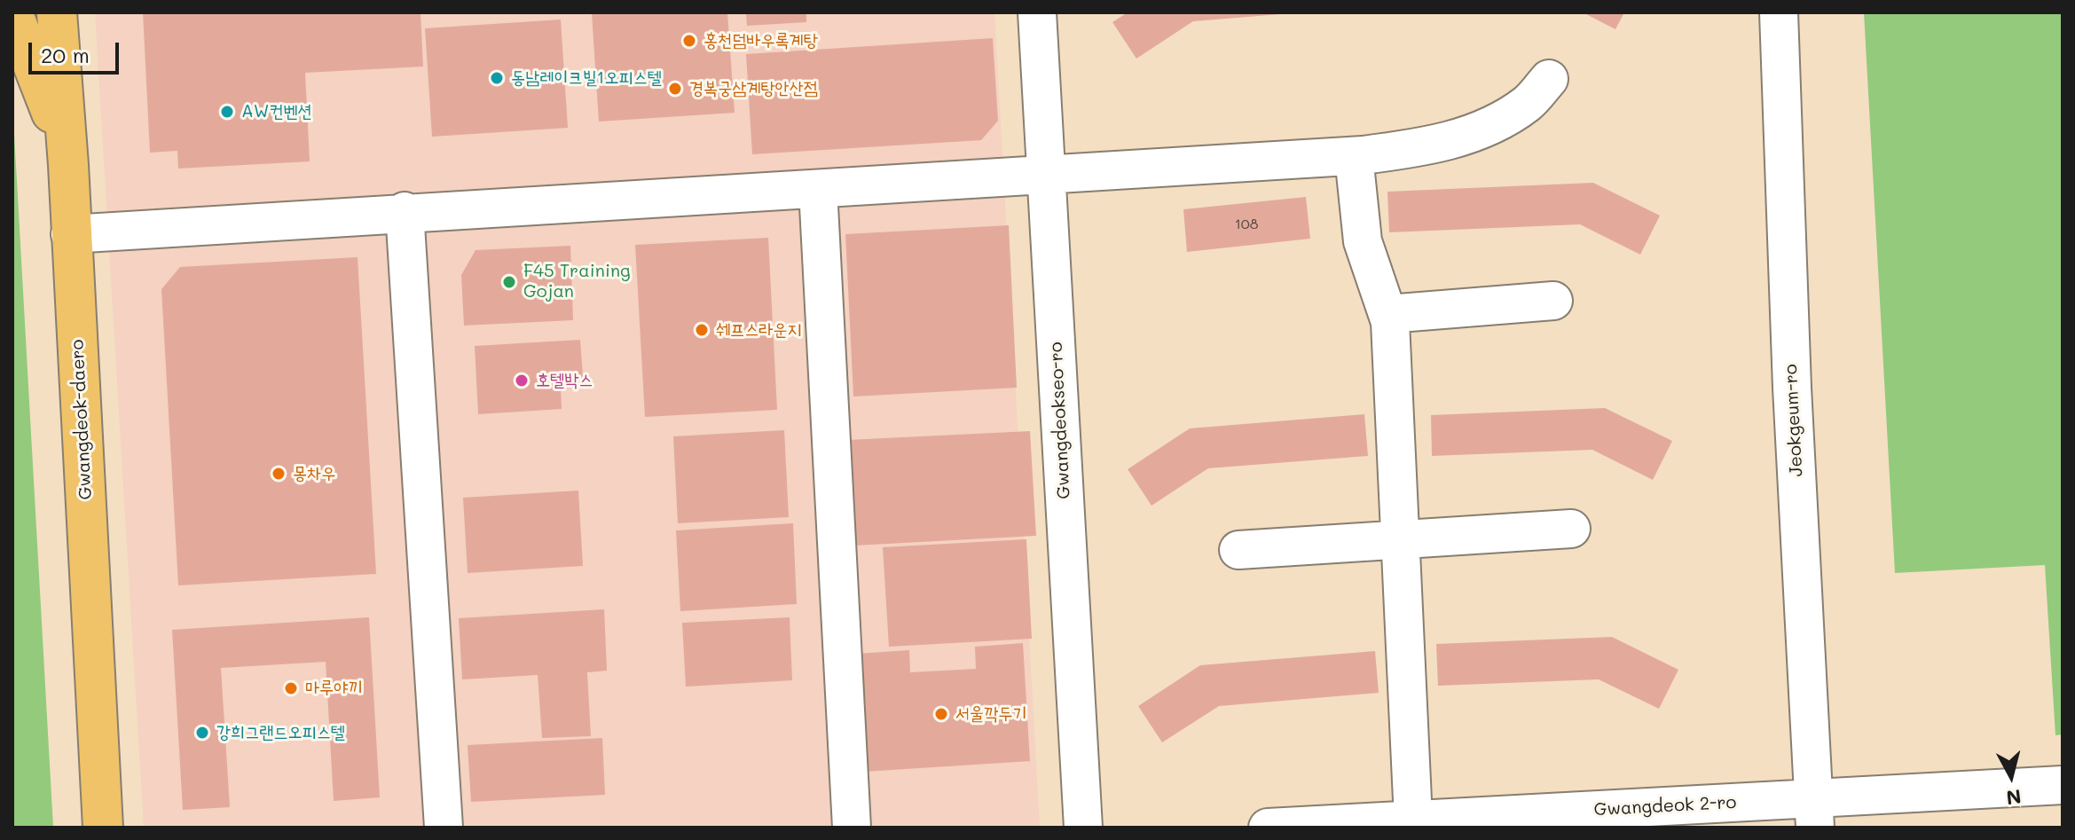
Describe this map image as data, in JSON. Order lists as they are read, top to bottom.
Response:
{
  "streets": {
    "main road": ["Gwangdeok-daero"],
    "street": ["Gwangdeokseo-ro", "Jeokgeum-ro", "Gwangdeok 2-ro"]
  },
  "crossings": [
    ["Jeokgeum-ro", "Gwangdeok 2-ro"]
  ],
  "places": [
    "홍천덤바우록계탕",
    "동남레이크빌1오피스텔",
    "경복궁삼계탕안산점",
    "AW컨벤션",
    "F45 Training Gojan",
    "쉐프스라운지",
    "호텔박스",
    "몽차우",
    "마루야끼",
    "서울깍두기",
    "강희그랜드오피스텔"
  ],
  "house_numbers": ["108"],
  "scale_bar": "20 m",
  "north": "bottom"
}
